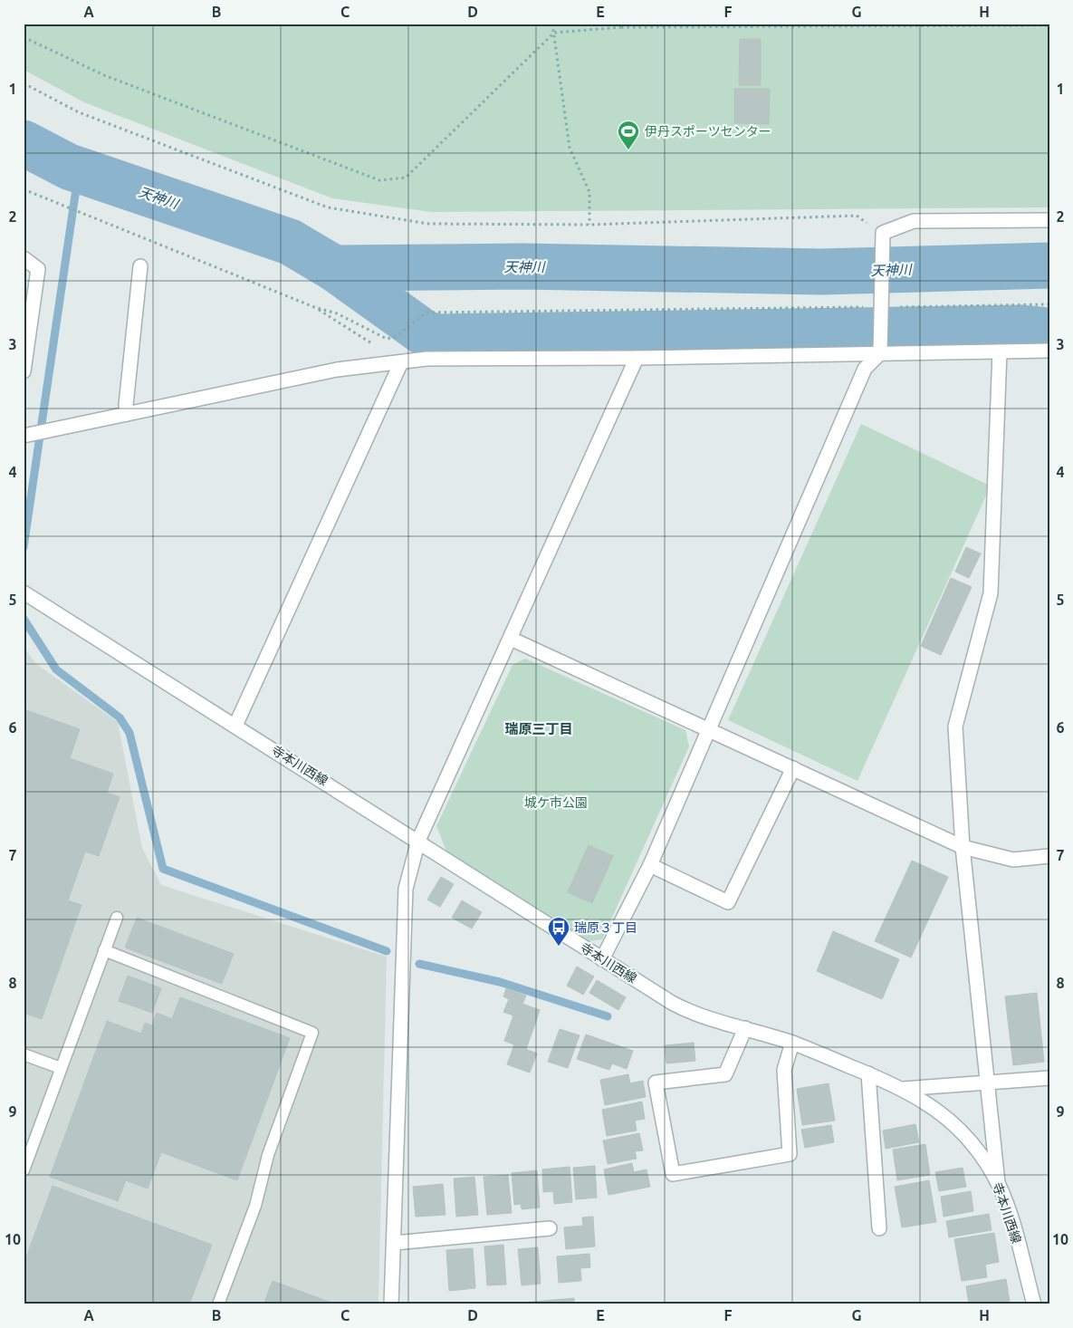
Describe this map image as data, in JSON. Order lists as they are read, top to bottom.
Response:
{
  "streets": {
    "street": ["寺本川西線"]
  },
  "districts": ["瑞原三丁目"],
  "water": ["天神川"],
  "parks": ["城ケ市公園"],
  "places": {
    "sports": ["伊丹スポーツセンター"],
    "bus stop": ["瑞原３丁目"]
  },
  "grid": {
    "columns": [
      "A",
      "B",
      "C",
      "D",
      "E",
      "F",
      "G",
      "H"
    ],
    "rows": [
      "1",
      "2",
      "3",
      "4",
      "5",
      "6",
      "7",
      "8",
      "9",
      "10"
    ]
  }
}
